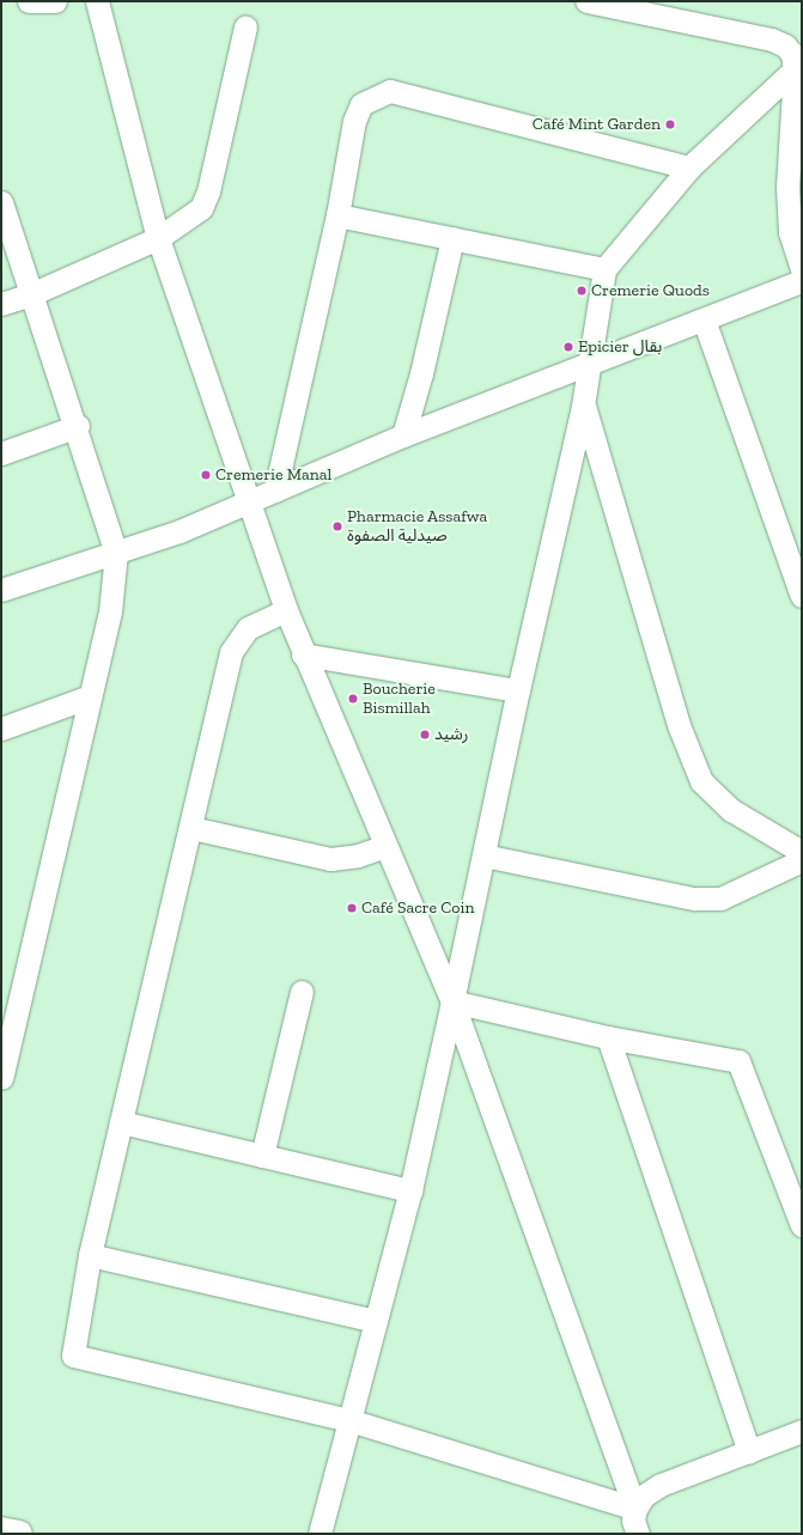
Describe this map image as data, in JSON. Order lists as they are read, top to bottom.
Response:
{
  "places": [
    "Café Mint Garden",
    "Cremerie Quods",
    "Epicier بقال",
    "Cremerie Manal",
    "Pharmacie Assafwa صيدلية الصفوة",
    "Boucherie Bismillah",
    "رشيد",
    "Café Sacre Coin"
  ]
}
